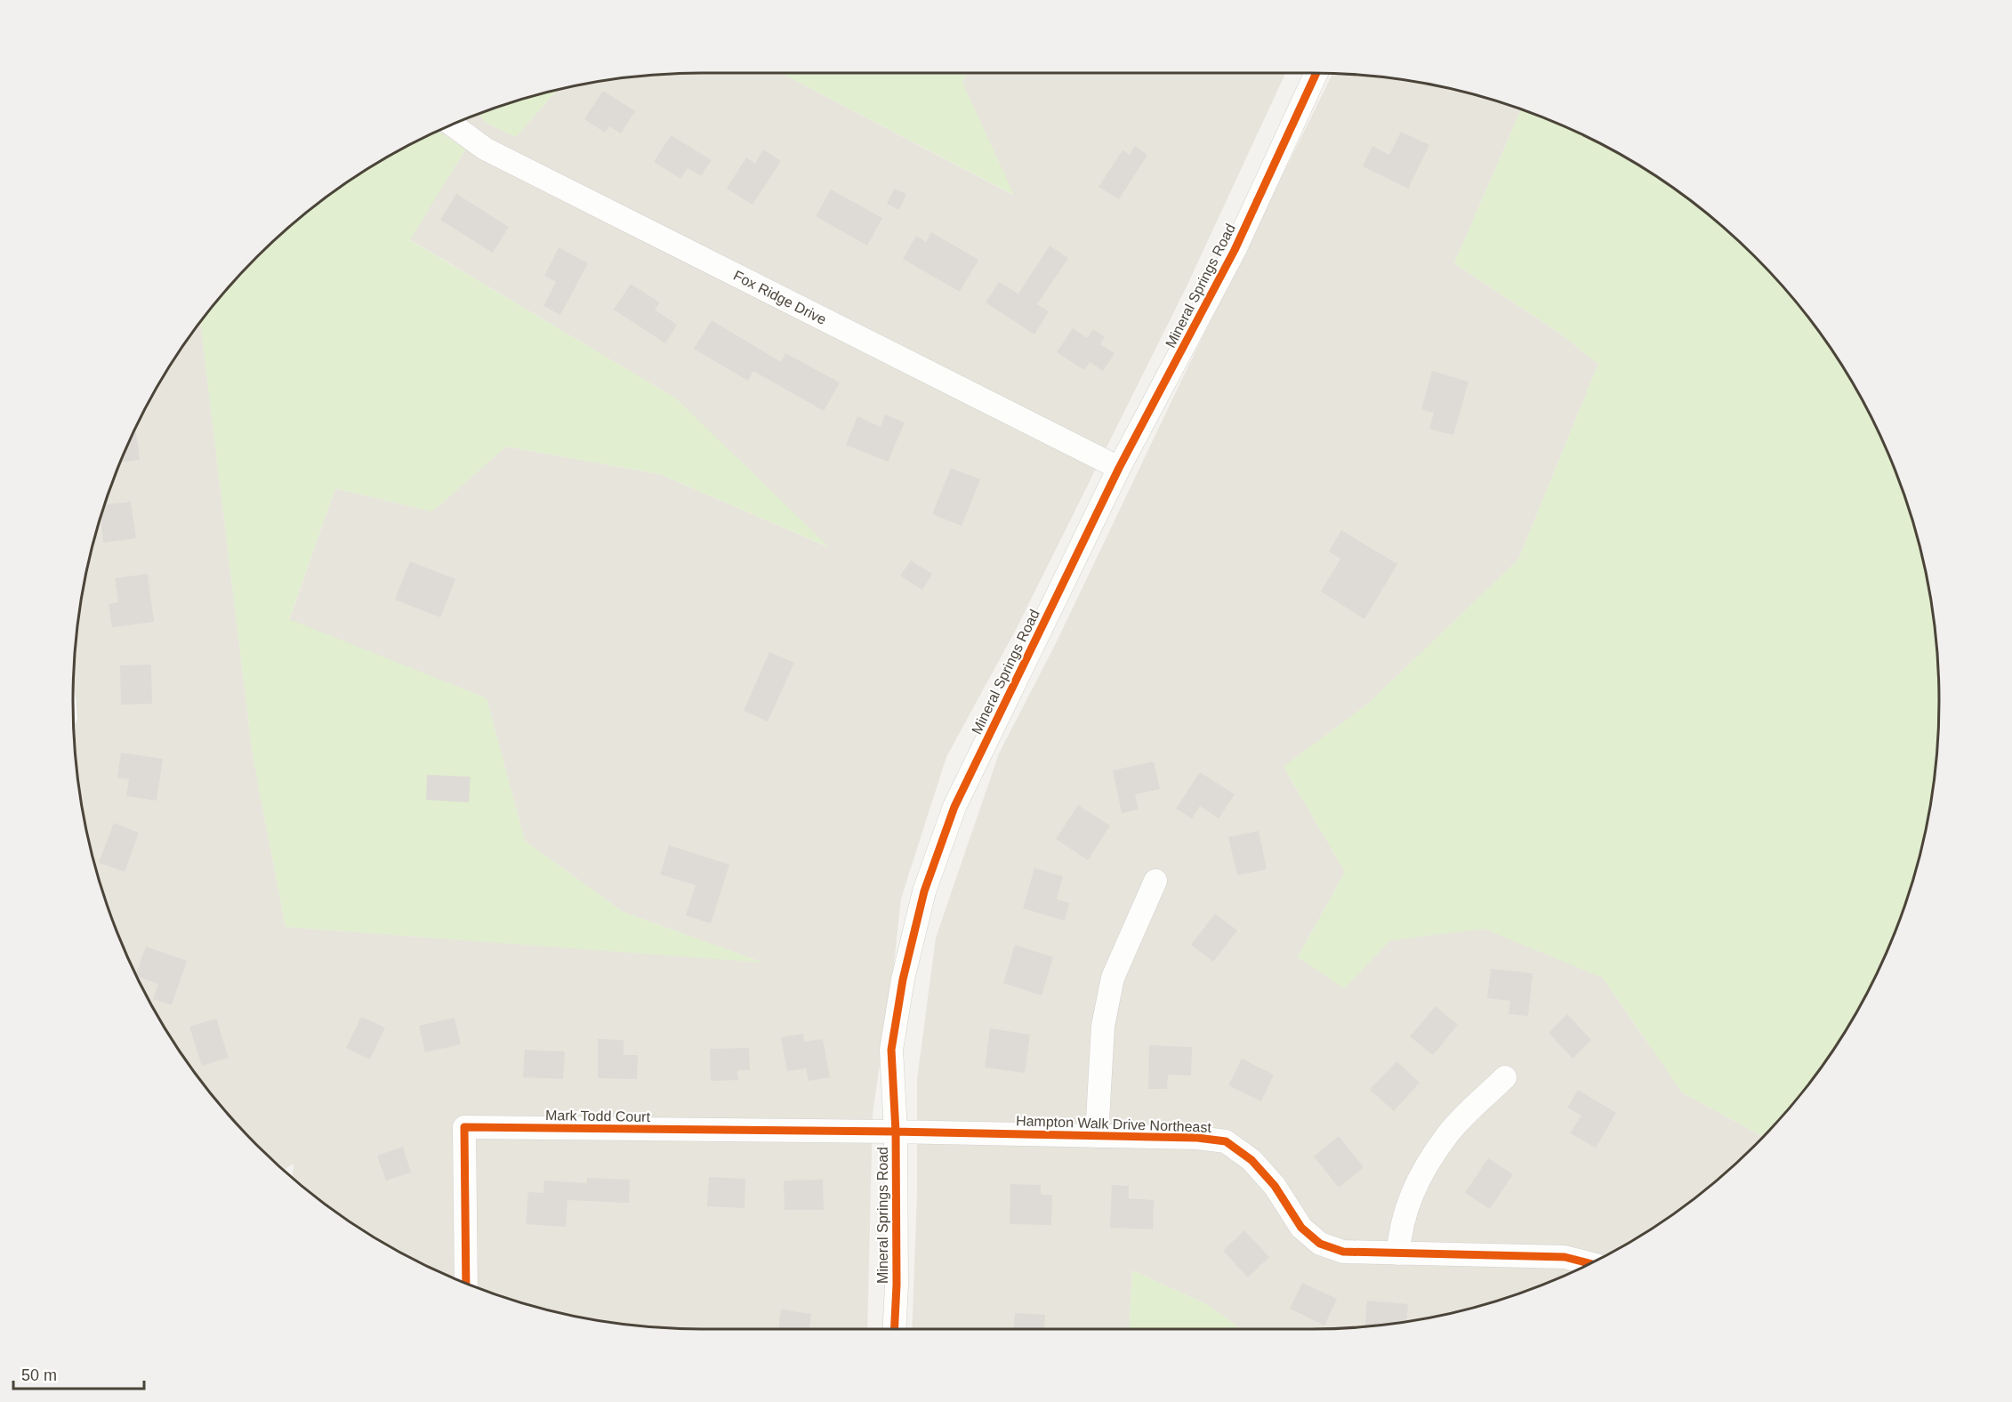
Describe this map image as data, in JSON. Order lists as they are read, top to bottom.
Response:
{
  "streets": {
    "street": [
      "Mineral Springs Road",
      "Fox Ridge Drive",
      "Mark Todd Court",
      "Hampton Walk Drive Northeast"
    ]
  },
  "crossings": [
    ["Mineral Springs Road", "Fox Ridge Drive"],
    ["Mineral Springs Road", "Mark Todd Court"],
    ["Mineral Springs Road", "Hampton Walk Drive Northeast"],
    ["Mark Todd Court", "Hampton Walk Drive Northeast"]
  ],
  "scale_bar": "50 m"
}
